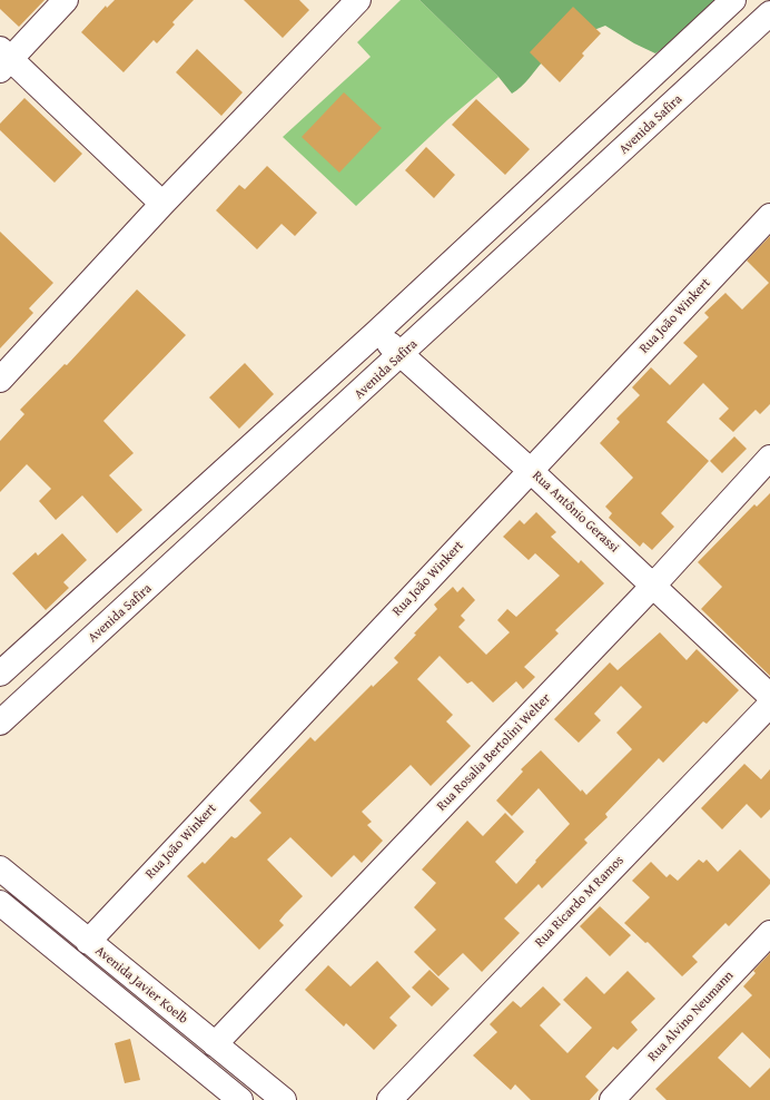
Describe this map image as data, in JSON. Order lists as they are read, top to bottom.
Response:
{
  "streets": {
    "street": [
      "Avenida Safira",
      "Rua João Winkert",
      "Rua Antônio Gerassi",
      "Rua Rosalia Bertolini Welter",
      "Rua Ricardo M Ramos",
      "Avenida Javier Koelb",
      "Rua Alvino Neumann"
    ]
  },
  "crossings": [
    ["Avenida Safira", "Rua Antônio Gerassi"],
    ["Rua João Winkert", "Rua Antônio Gerassi"],
    ["Rua João Winkert", "Avenida Javier Koelb"],
    ["Rua Antônio Gerassi", "Rua Rosalia Bertolini Welter"],
    ["Rua Rosalia Bertolini Welter", "Avenida Javier Koelb"]
  ]
}
